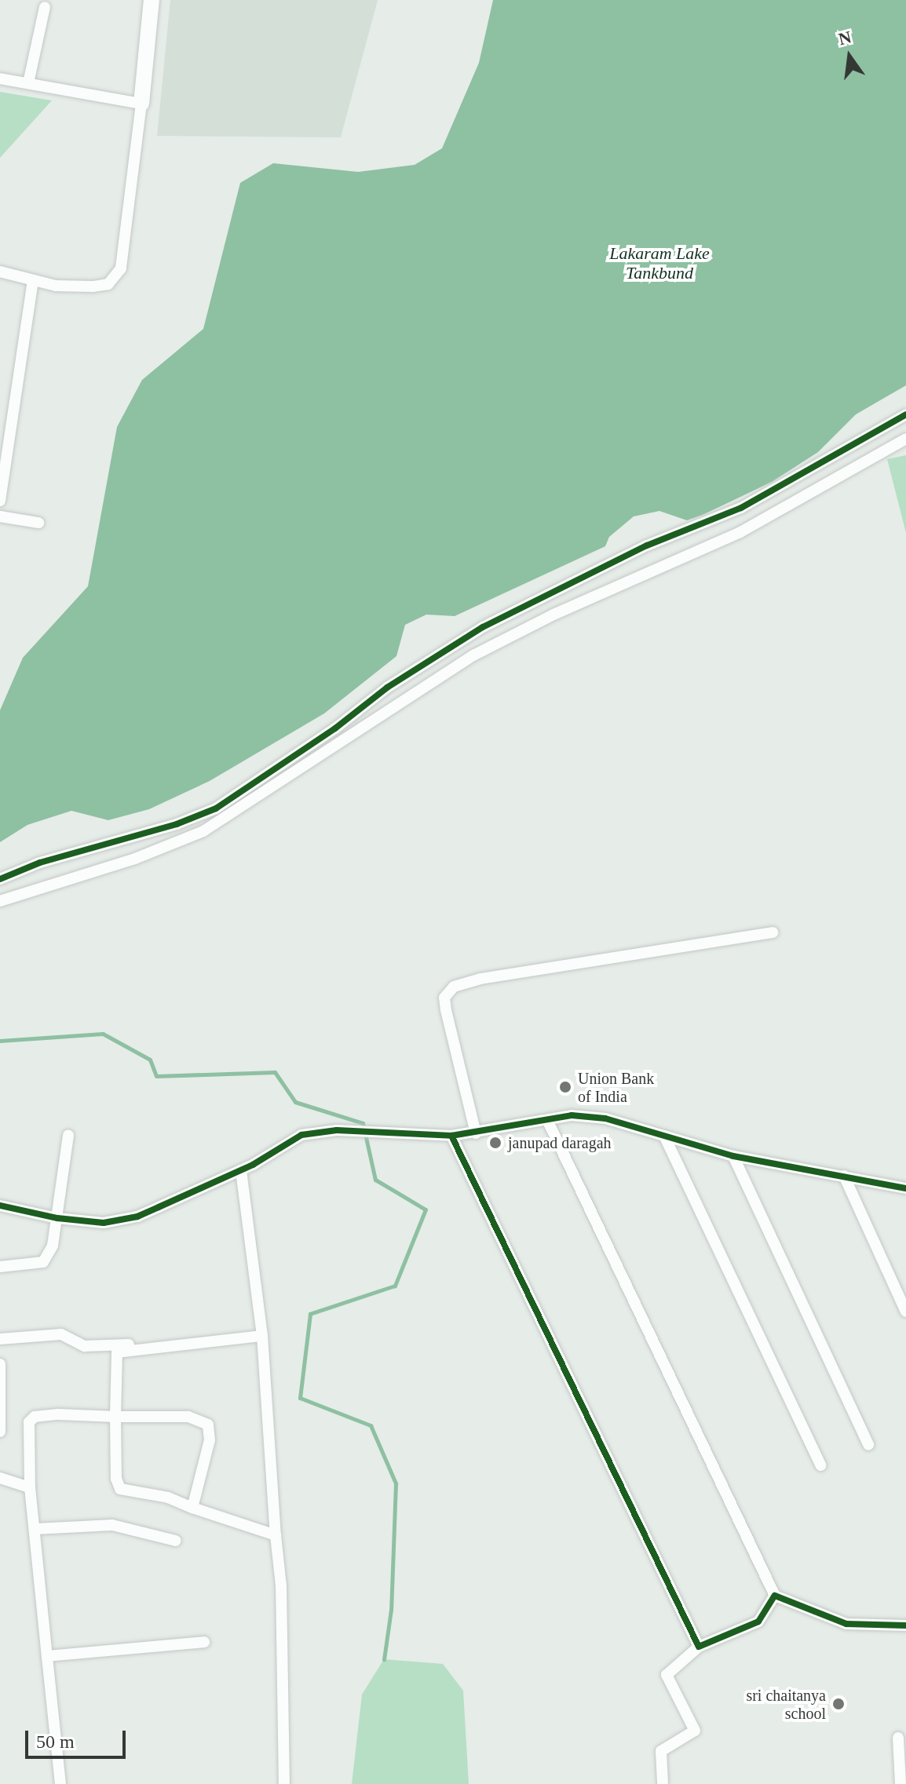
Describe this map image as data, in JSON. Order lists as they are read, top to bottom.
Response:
{
  "water": ["Lakaram Lake Tankbund"],
  "places": ["Union Bank of India", "janupad daragah", "sri chaitanya school"],
  "scale_bar": "50 m",
  "north": "top"
}
